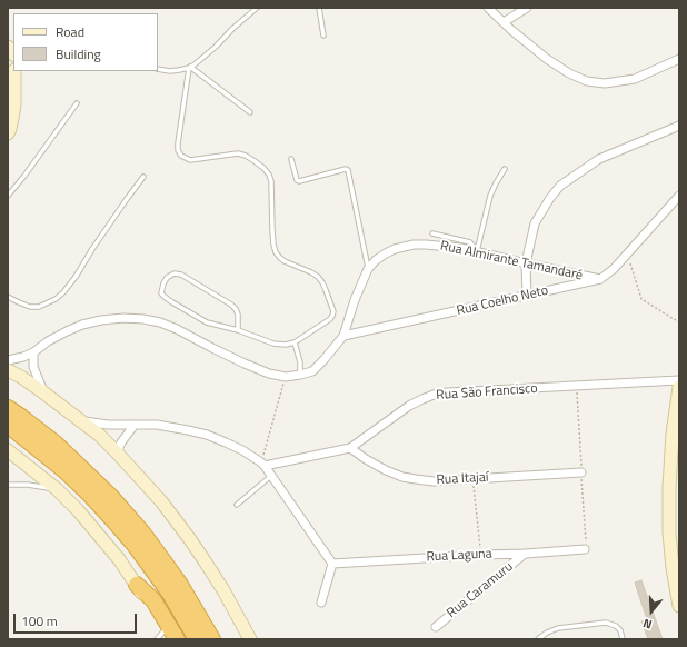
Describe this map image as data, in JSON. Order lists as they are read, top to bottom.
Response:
{
  "streets": {
    "street": [
      "Rua Almirante Tamandaré",
      "Rua Coelho Neto",
      "Rua São Francisco",
      "Rua Itajaí",
      "Rua Laguna",
      "Rua Caramuru"
    ]
  },
  "crossings": [
    ["Rua Almirante Tamandaré", "Rua Coelho Neto"],
    ["Rua São Francisco", "Rua Itajaí"],
    ["Rua Laguna", "Rua Caramuru"]
  ],
  "legend": ["Road", "Building"],
  "scale_bar": "100 m",
  "north": "bottom"
}
